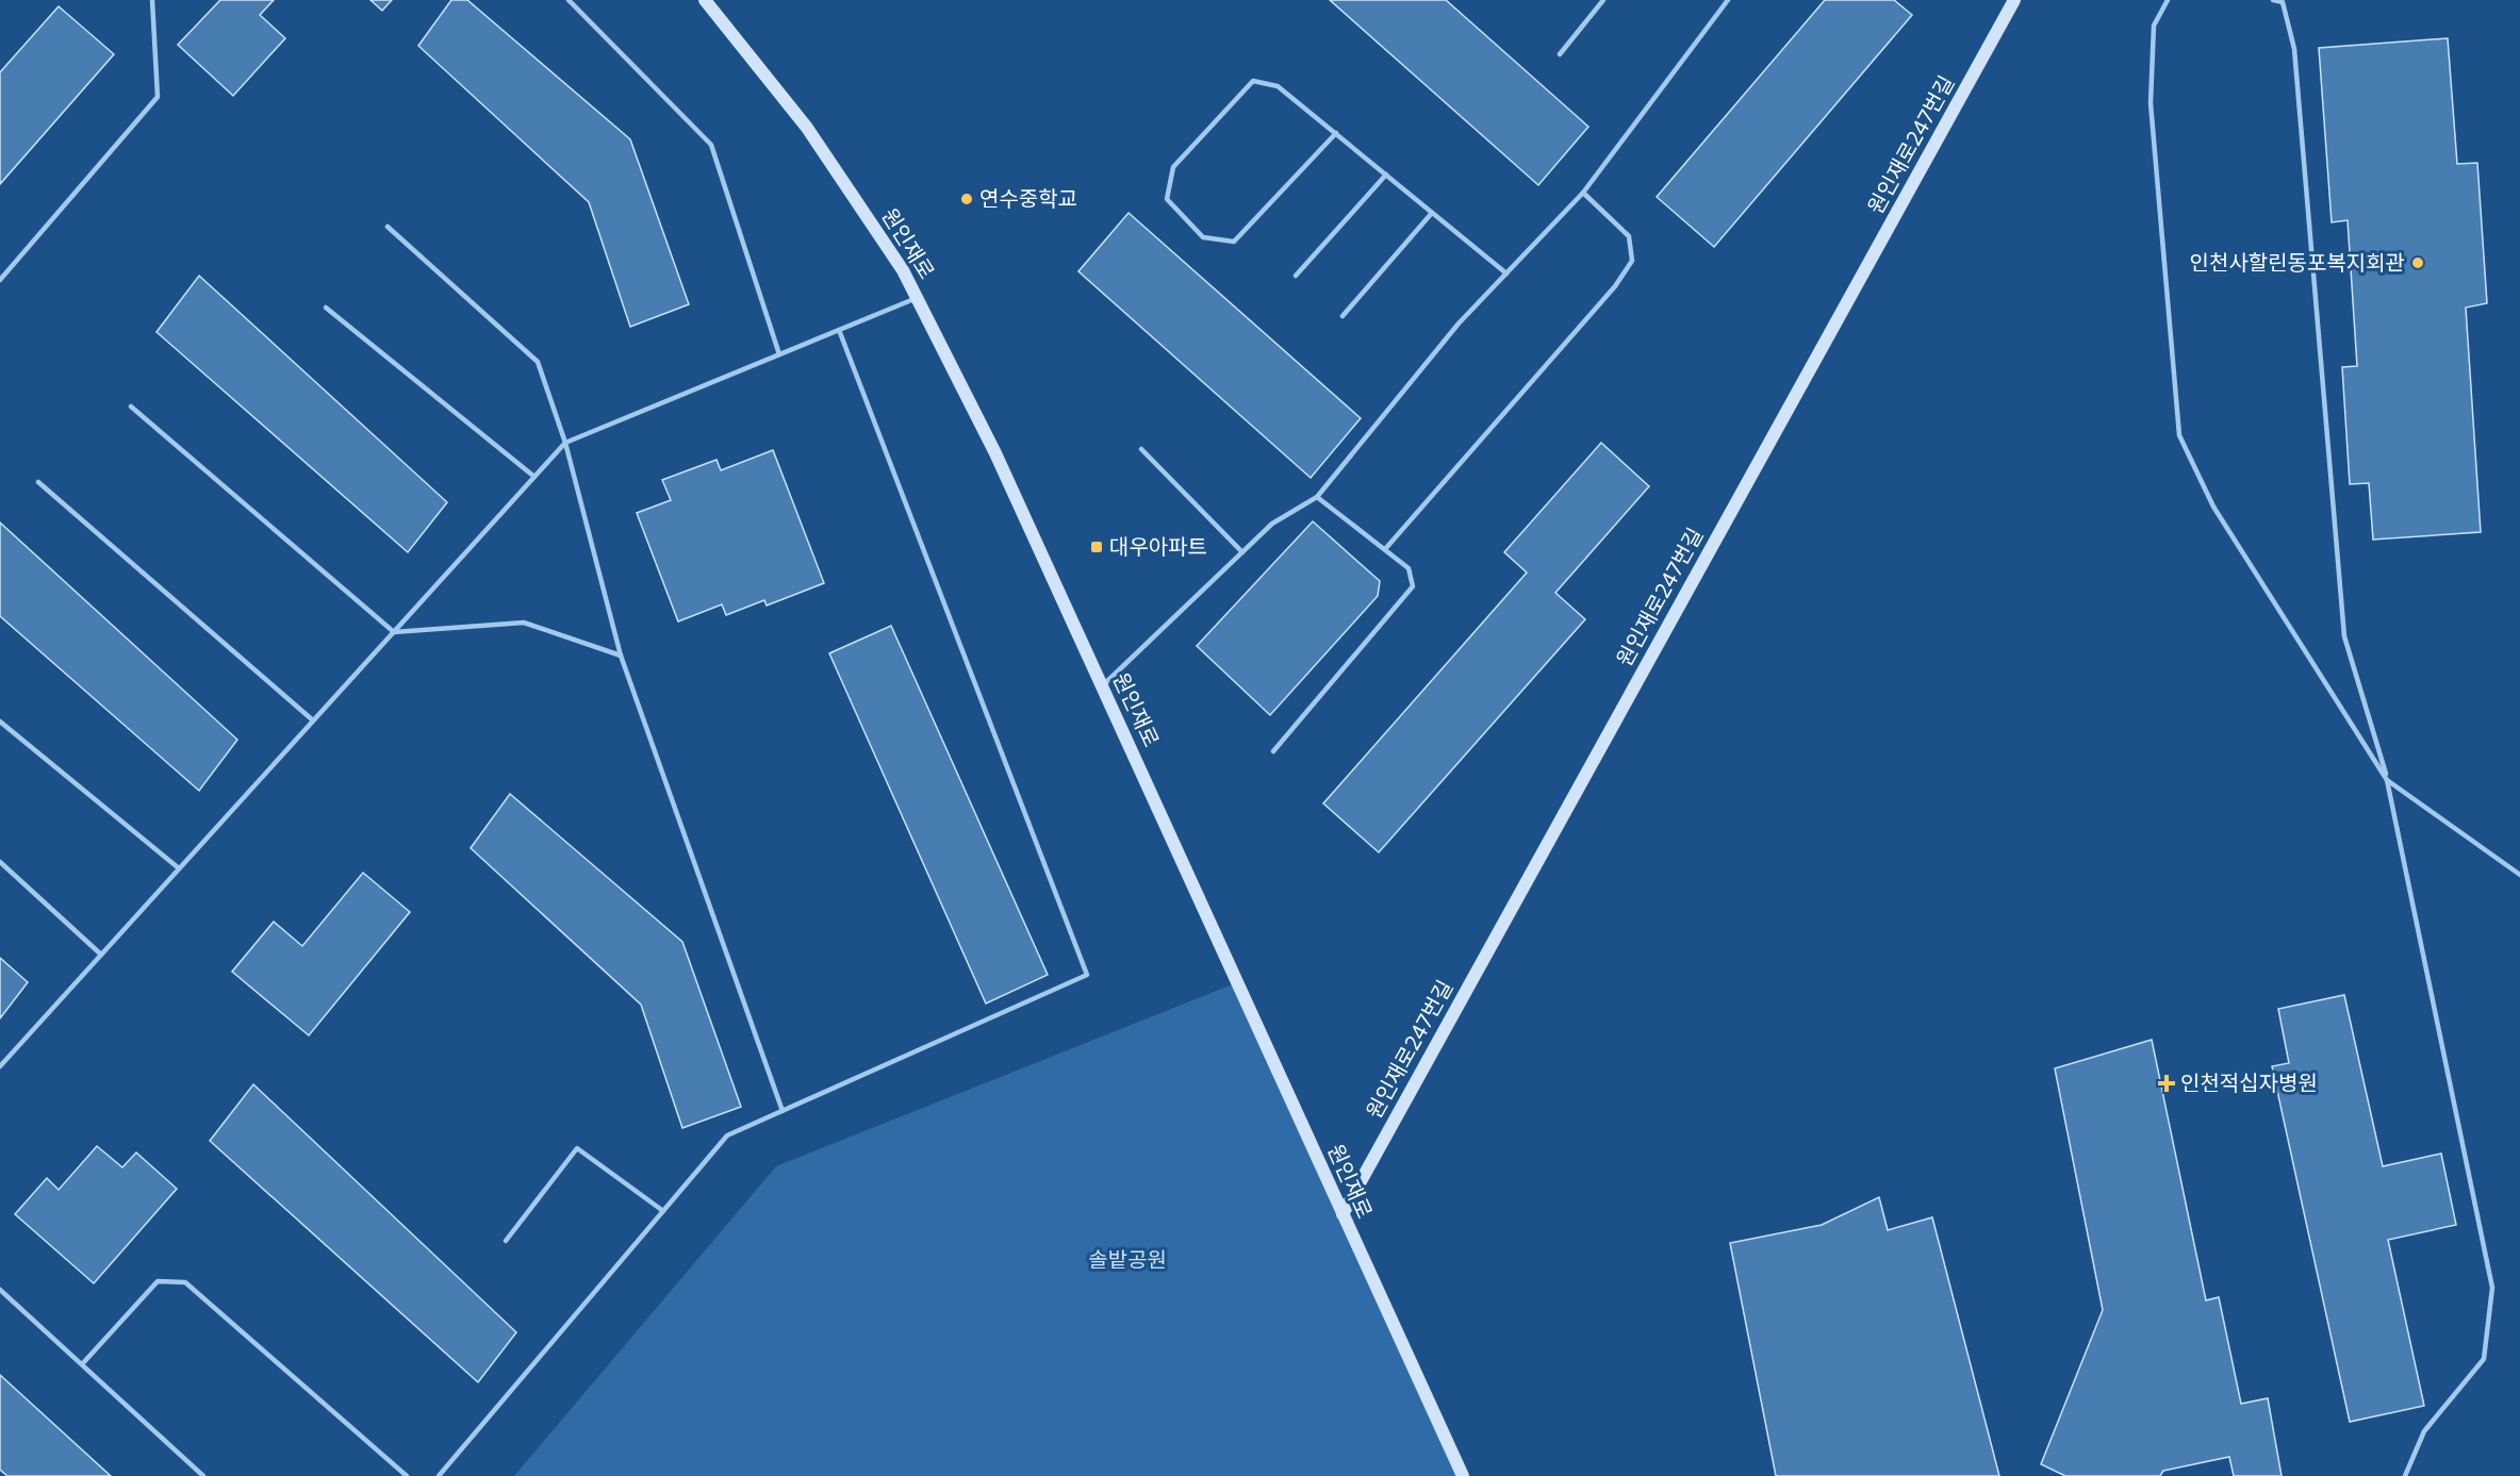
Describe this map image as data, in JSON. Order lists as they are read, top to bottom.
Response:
{
  "streets": {
    "main road": ["원인재로247번길", "원인재로"]
  },
  "crossings": [
    ["원인재로247번길", "원인재로"]
  ],
  "parks": ["솔밭공원"],
  "places": {
    "other": ["연수중학교", "인천사할린동포복지회관"],
    "transit": ["대우아파트"],
    "health": ["인천적십자병원"]
  }
}
